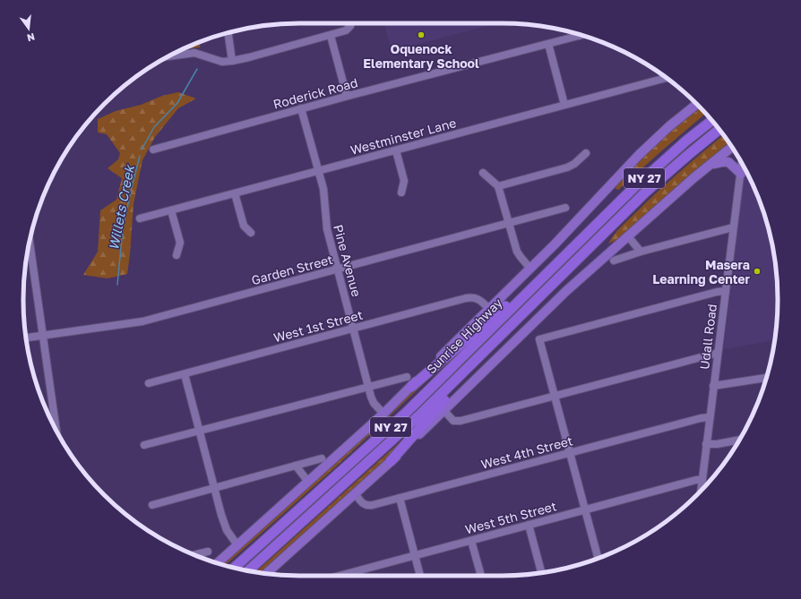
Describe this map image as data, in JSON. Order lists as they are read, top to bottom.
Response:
{
  "streets": {
    "highway": ["NY 27", "Sunrise Highway"],
    "street": [
      "Roderick Road",
      "Westminster Lane",
      "Pine Avenue",
      "Garden Street",
      "West 1st Street",
      "Udall Road",
      "West 4th Street",
      "West 5th Street"
    ]
  },
  "crossings": [
    ["Roderick Road", "Pine Avenue"],
    ["Westminster Lane", "Pine Avenue"],
    ["Pine Avenue", "Garden Street"],
    ["Pine Avenue", "West 1st Street"],
    ["Pine Avenue", "Sunrise Highway"],
    ["West 1st Street", "Sunrise Highway"],
    ["Udall Road", "West 4th Street"],
    ["Udall Road", "West 5th Street"]
  ],
  "water": ["Willets Creek"],
  "places": ["Oquenock Elementary School", "Masera Learning Center"],
  "north": "bottom"
}
